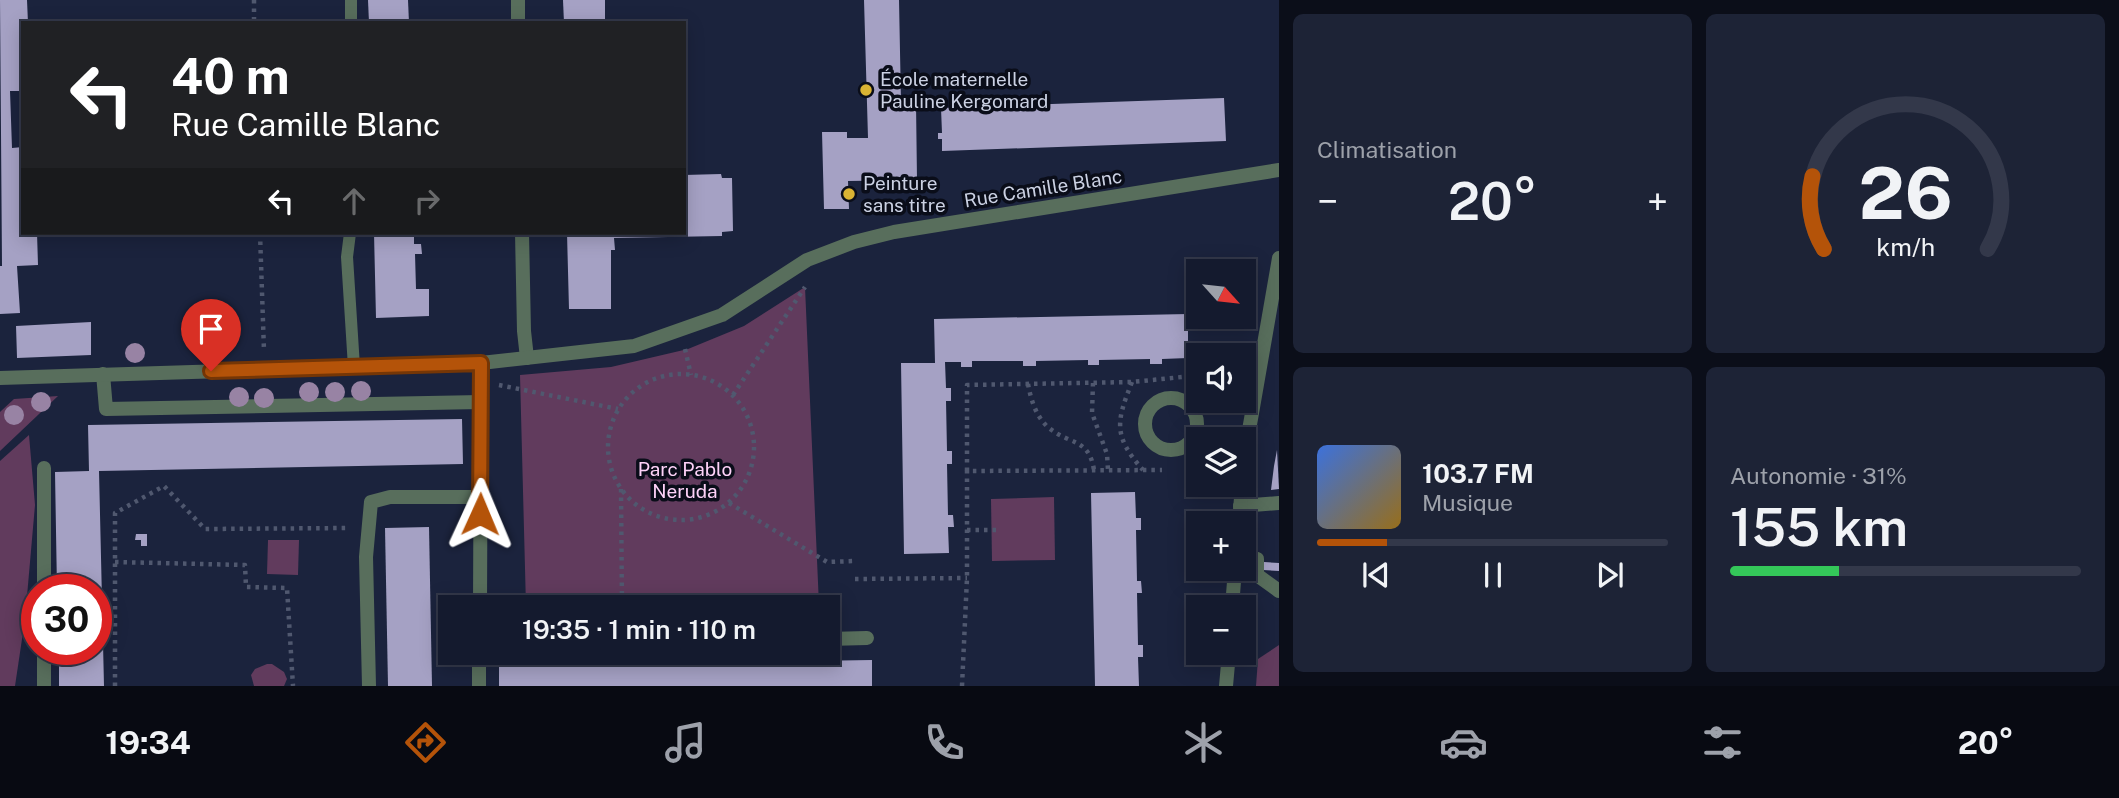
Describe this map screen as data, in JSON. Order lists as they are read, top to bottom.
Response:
{
  "streets": {
    "street": ["Rue Camille Blanc"]
  },
  "parks": ["Parc Pablo Neruda"],
  "places": ["École maternelle Pauline Kergomard", "Peinture sans titre"],
  "north": "bottom right",
  "page": {
    "tile": [
      "Climatisation",
      ["Autonomie · 31%", "155 km"]
    ],
    "turn": ["40 m", "Rue Camille Blanc"],
    "heat": ["−", "20°", "+"],
    "map_buttons": ["+", "−"],
    "song": ["103.7 FM", "Musique"],
    "limit": "30",
    "trip": "19:35 · 1 min · 110 m",
    "tabs": ["19:34", "20°"],
    "gauge": ["26", "km/h"]
  }
}
